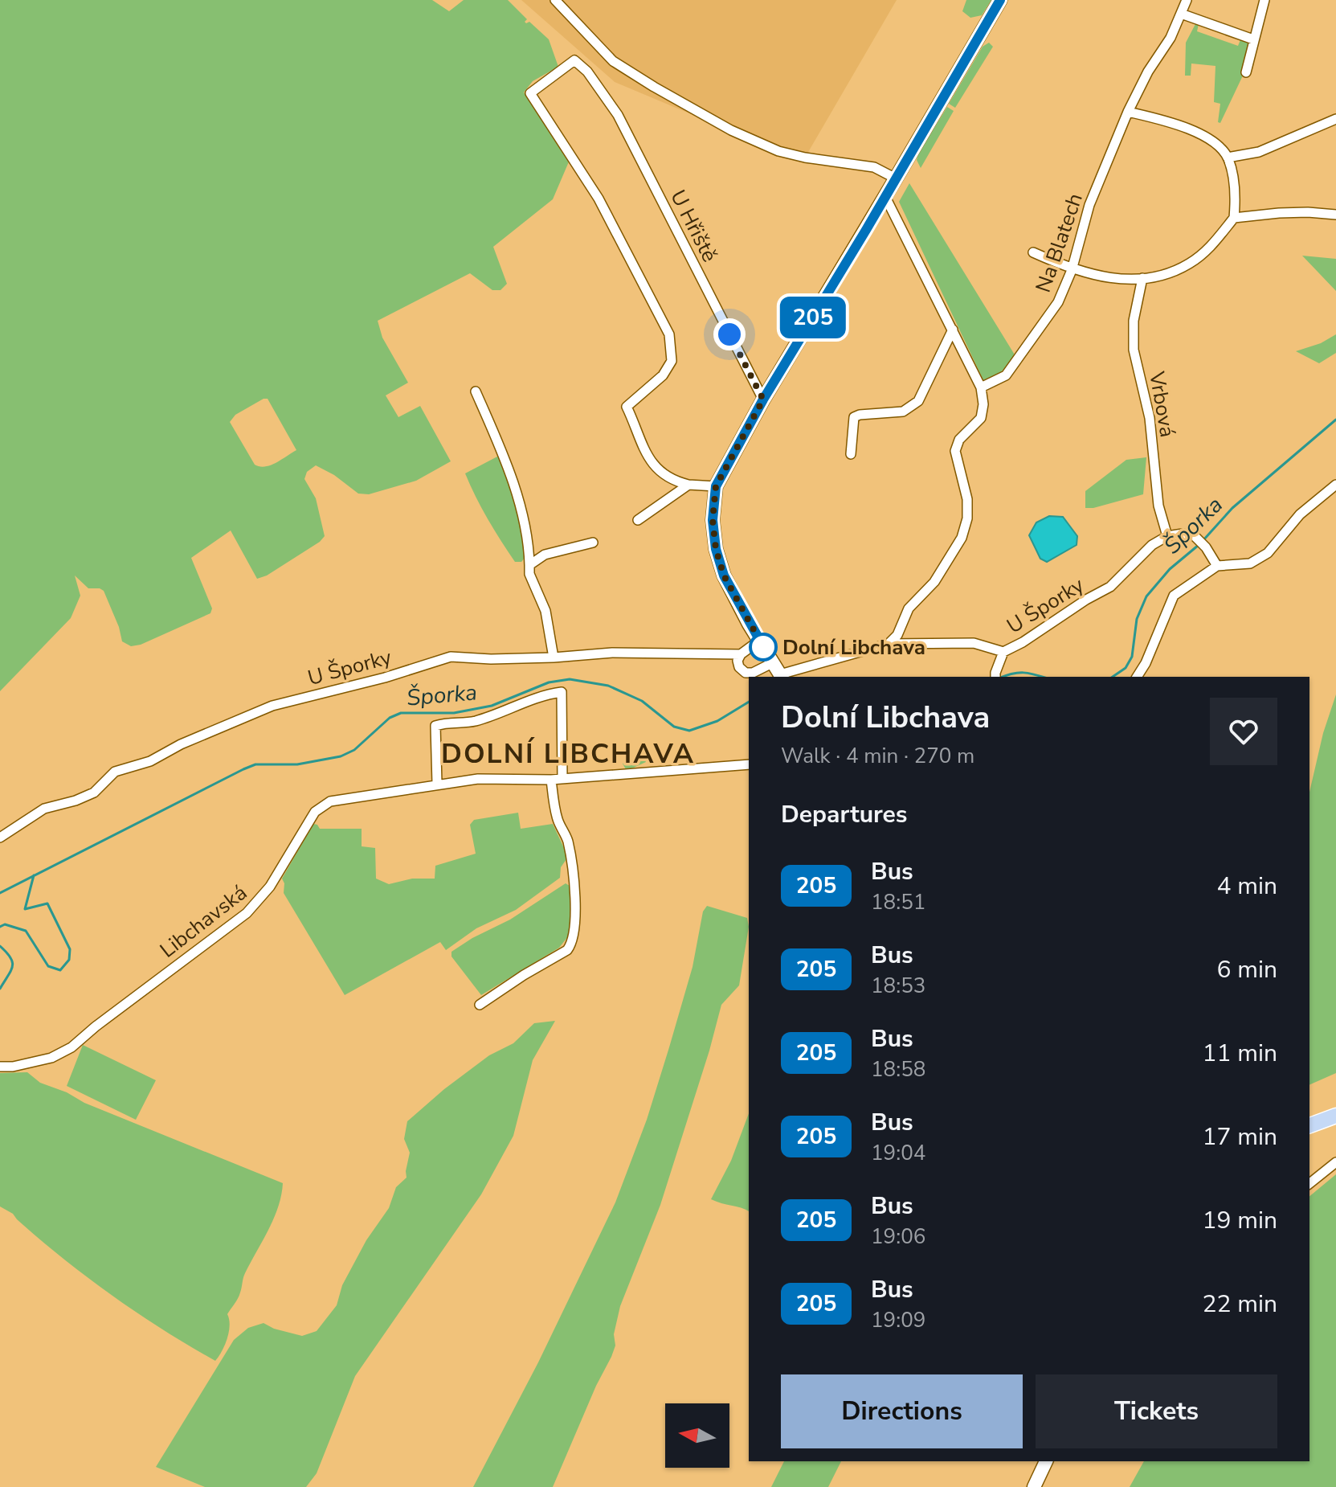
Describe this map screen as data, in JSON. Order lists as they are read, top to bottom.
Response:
{
  "streets": {
    "street": [
      "U Hřiště",
      "Na Blatech",
      "Vrbová",
      "U Šporky",
      "Libchavská"
    ]
  },
  "crossings": [
    ["Vrbová", "U Šporky"]
  ],
  "districts": ["DOLNÍ LIBCHAVA"],
  "water": ["Šporka"],
  "places": ["Dolní Libchava"],
  "lines": ["bus line 205"],
  "north": "left",
  "page": {
    "on_map": "205",
    "heading": [
      ["Dolní Libchava", "Walk · 4 min · 270 m"],
      "Departures"
    ],
    "list": [
      {
        "mark": "205",
        "name": "Bus",
        "note": "18:51",
        "value": "4 min"
      },
      {
        "mark": "205",
        "name": "Bus",
        "note": "18:53",
        "value": "6 min"
      },
      {
        "mark": "205",
        "name": "Bus",
        "note": "18:58",
        "value": "11 min"
      },
      {
        "mark": "205",
        "name": "Bus",
        "note": "19:04",
        "value": "17 min"
      },
      {
        "mark": "205",
        "name": "Bus",
        "note": "19:06",
        "value": "19 min"
      },
      {
        "mark": "205",
        "name": "Bus",
        "note": "19:09",
        "value": "22 min"
      }
    ],
    "buttons": ["Directions", "Tickets"]
  }
}
